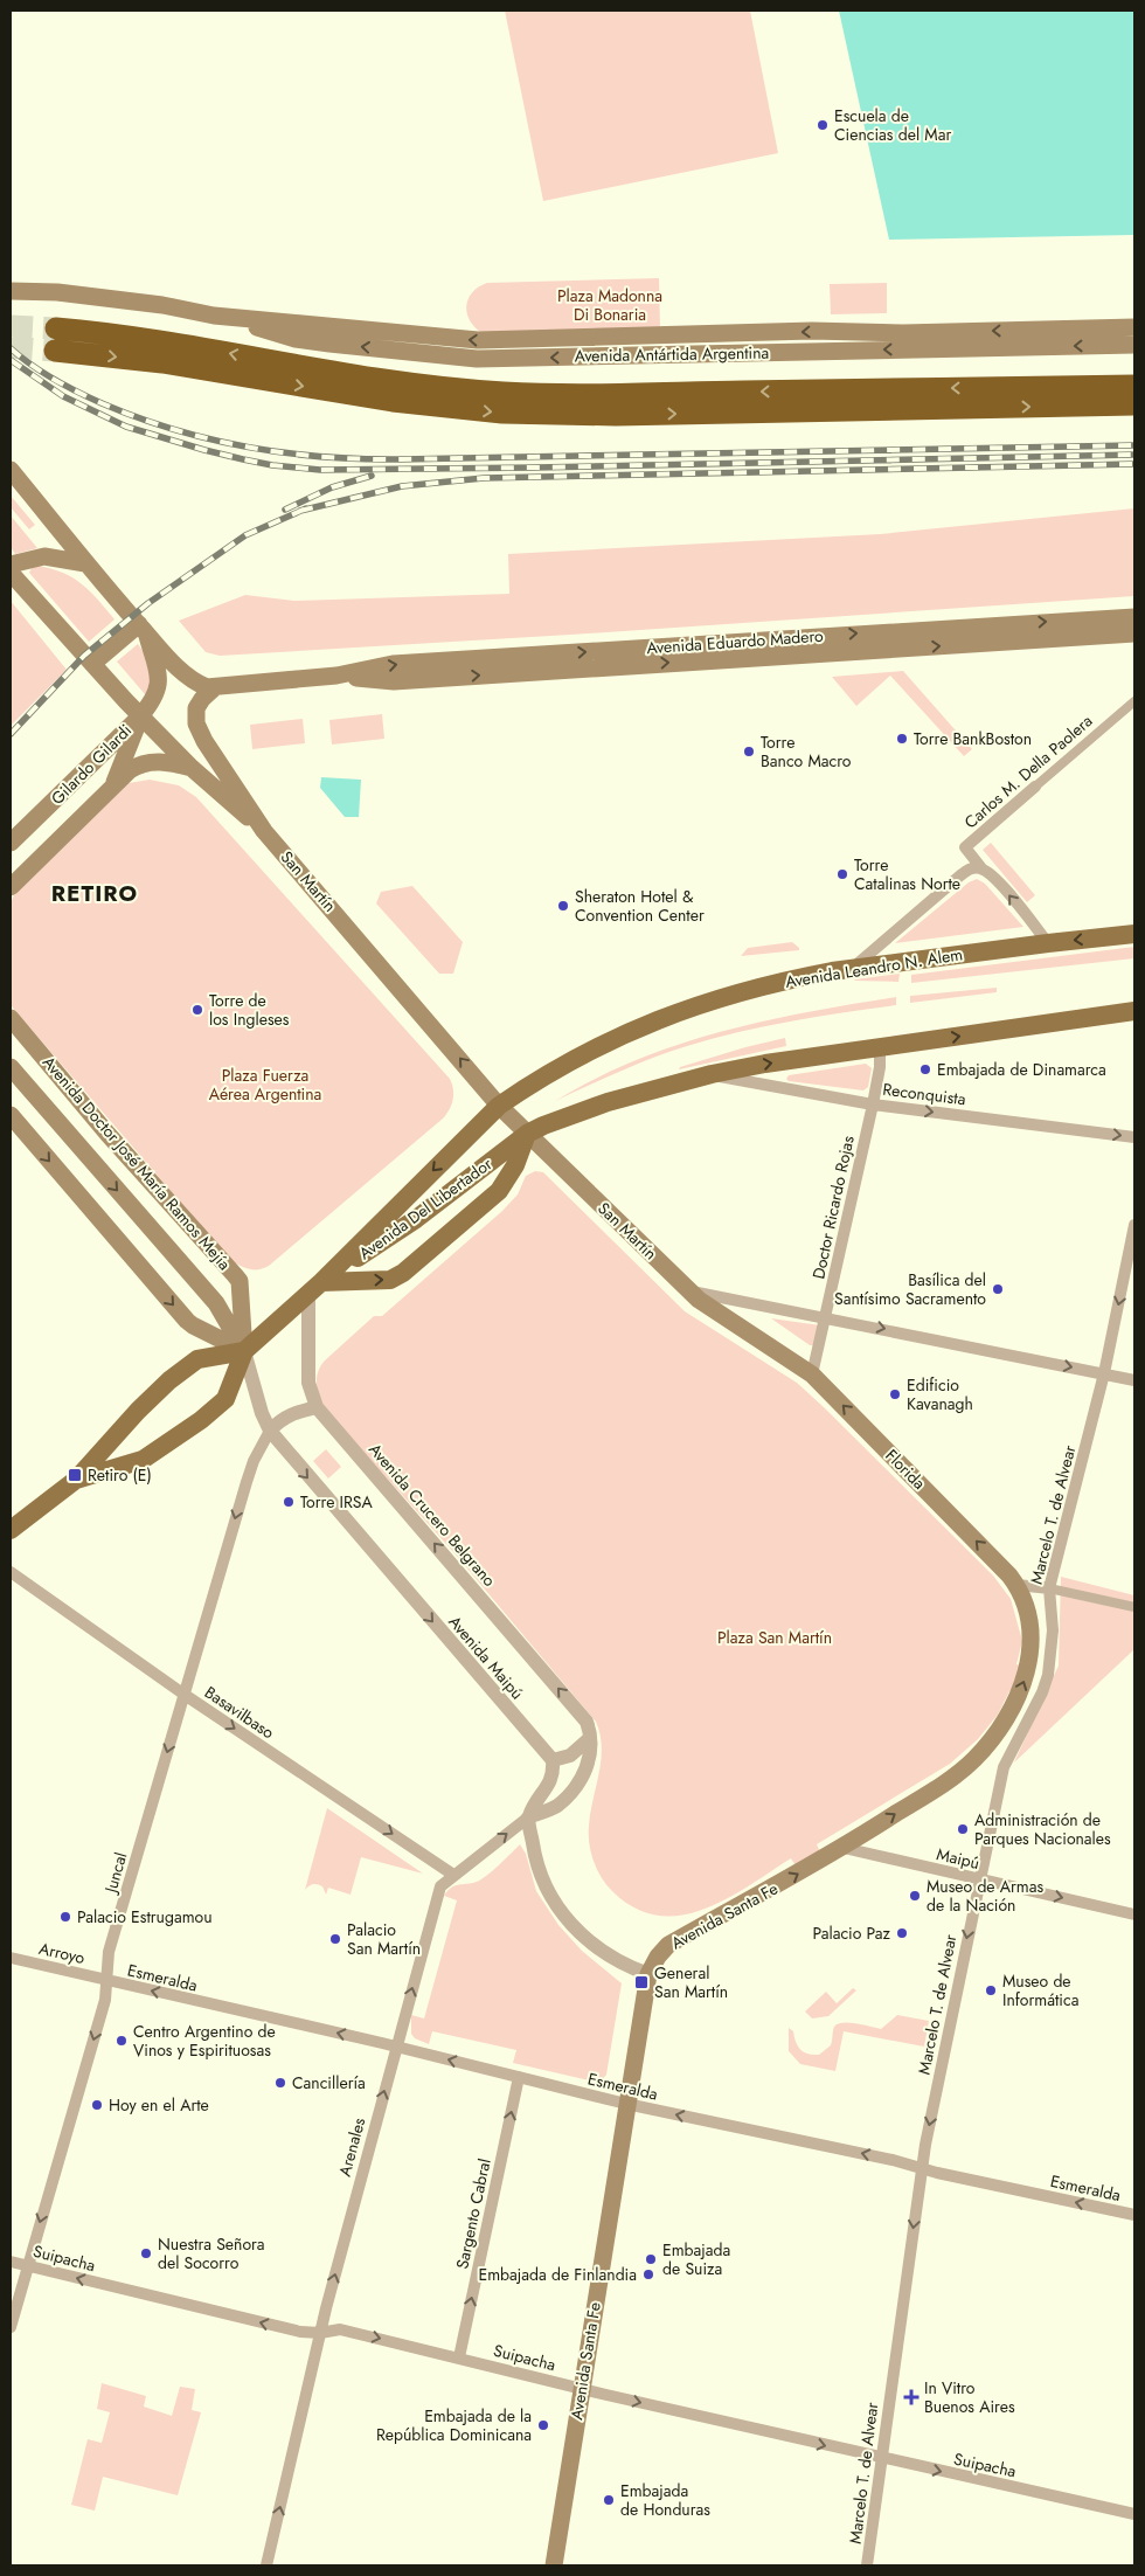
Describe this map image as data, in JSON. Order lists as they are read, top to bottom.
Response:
{
  "streets": {
    "main road": [
      "Avenida Antártida Argentina",
      "Avenida Eduardo Madero",
      "Gilardo Gilardi",
      "San Martín",
      "Avenida Leandro N. Alem",
      "Avenida Doctor José María Ramos Mejía",
      "Avenida Del Libertador",
      "Florida",
      "Avenida Santa Fe"
    ],
    "street": [
      "Carlos M. Della Paolera",
      "Reconquista",
      "Doctor Ricardo Rojas",
      "Avenida Crucero Belgrano",
      "Marcelo T. de Alvear",
      "Avenida Maipú",
      "Basavilbaso",
      "Maipú",
      "Juncal",
      "Arroyo",
      "Esmeralda",
      "Arenales",
      "Sargento Cabral",
      "Suipacha"
    ]
  },
  "crossings": [
    ["Avenida Eduardo Madero", "San Martín"],
    ["Gilardo Gilardi", "San Martín"],
    ["Carlos M. Della Paolera", "Avenida Leandro N. Alem"],
    ["San Martín", "Avenida Leandro N. Alem"],
    ["San Martín", "Avenida Del Libertador"],
    ["San Martín", "Florida"],
    ["Avenida Leandro N. Alem", "Avenida Del Libertador"],
    ["Reconquista", "Doctor Ricardo Rojas"],
    ["Avenida Doctor José María Ramos Mejía", "Avenida Del Libertador"],
    ["Avenida Doctor José María Ramos Mejía", "Avenida Maipú"],
    ["Doctor Ricardo Rojas", "Florida"],
    ["Avenida Del Libertador", "Avenida Crucero Belgrano"],
    ["Avenida Del Libertador", "Avenida Maipú"],
    ["Florida", "Avenida Santa Fe"],
    ["Avenida Crucero Belgrano", "Arenales"],
    ["Marcelo T. de Alvear", "Maipú"],
    ["Marcelo T. de Alvear", "Esmeralda"],
    ["Marcelo T. de Alvear", "Suipacha"],
    ["Avenida Maipú", "Juncal"],
    ["Basavilbaso", "Juncal"],
    ["Basavilbaso", "Arenales"],
    ["Maipú", "Avenida Santa Fe"],
    ["Juncal", "Arroyo"],
    ["Juncal", "Esmeralda"],
    ["Juncal", "Suipacha"],
    ["Avenida Santa Fe", "Esmeralda"],
    ["Avenida Santa Fe", "Suipacha"],
    ["Arroyo", "Esmeralda"],
    ["Esmeralda", "Arenales"],
    ["Esmeralda", "Sargento Cabral"],
    ["Arenales", "Suipacha"],
    ["Sargento Cabral", "Suipacha"]
  ],
  "one_way": [
    "Avenida Antártida Argentina",
    "Avenida Eduardo Madero",
    "Reconquista",
    "Florida",
    "Avenida Crucero Belgrano",
    "Marcelo T. de Alvear",
    "Avenida Maipú",
    "Basavilbaso",
    "Maipú",
    "Juncal",
    "Avenida Santa Fe",
    "Esmeralda",
    "Arenales",
    "Sargento Cabral"
  ],
  "districts": ["RETIRO"],
  "parks": ["Plaza Madonna Di Bonaria", "Plaza Fuerza Aérea Argentina", "Plaza San Martín"],
  "places": {
    "other": [
      "Escuela de Ciencias del Mar",
      "Torre BankBoston",
      "Torre Banco Macro",
      "Torre Catalinas Norte",
      "Sheraton Hotel & Convention Center",
      "Torre de los Ingleses",
      "Embajada de Dinamarca",
      "Basílica del Santísimo Sacramento",
      "Edificio Kavanagh",
      "Torre IRSA",
      "Administración de Parques Nacionales",
      "Museo de Armas de la Nación",
      "Palacio Estrugamou",
      "Palacio Paz",
      "Palacio San Martín",
      "Museo de Informática",
      "Centro Argentino de Vinos y Espirituosas",
      "Cancillería",
      "Hoy en el Arte",
      "Nuestra Señora del Socorro",
      "Embajada de Suiza",
      "Embajada de Finlandia",
      "Embajada de la República Dominicana",
      "Embajada de Honduras"
    ],
    "transit": ["Retiro (E)", "General San Martín"],
    "health": ["In Vitro Buenos Aires"]
  }
}
